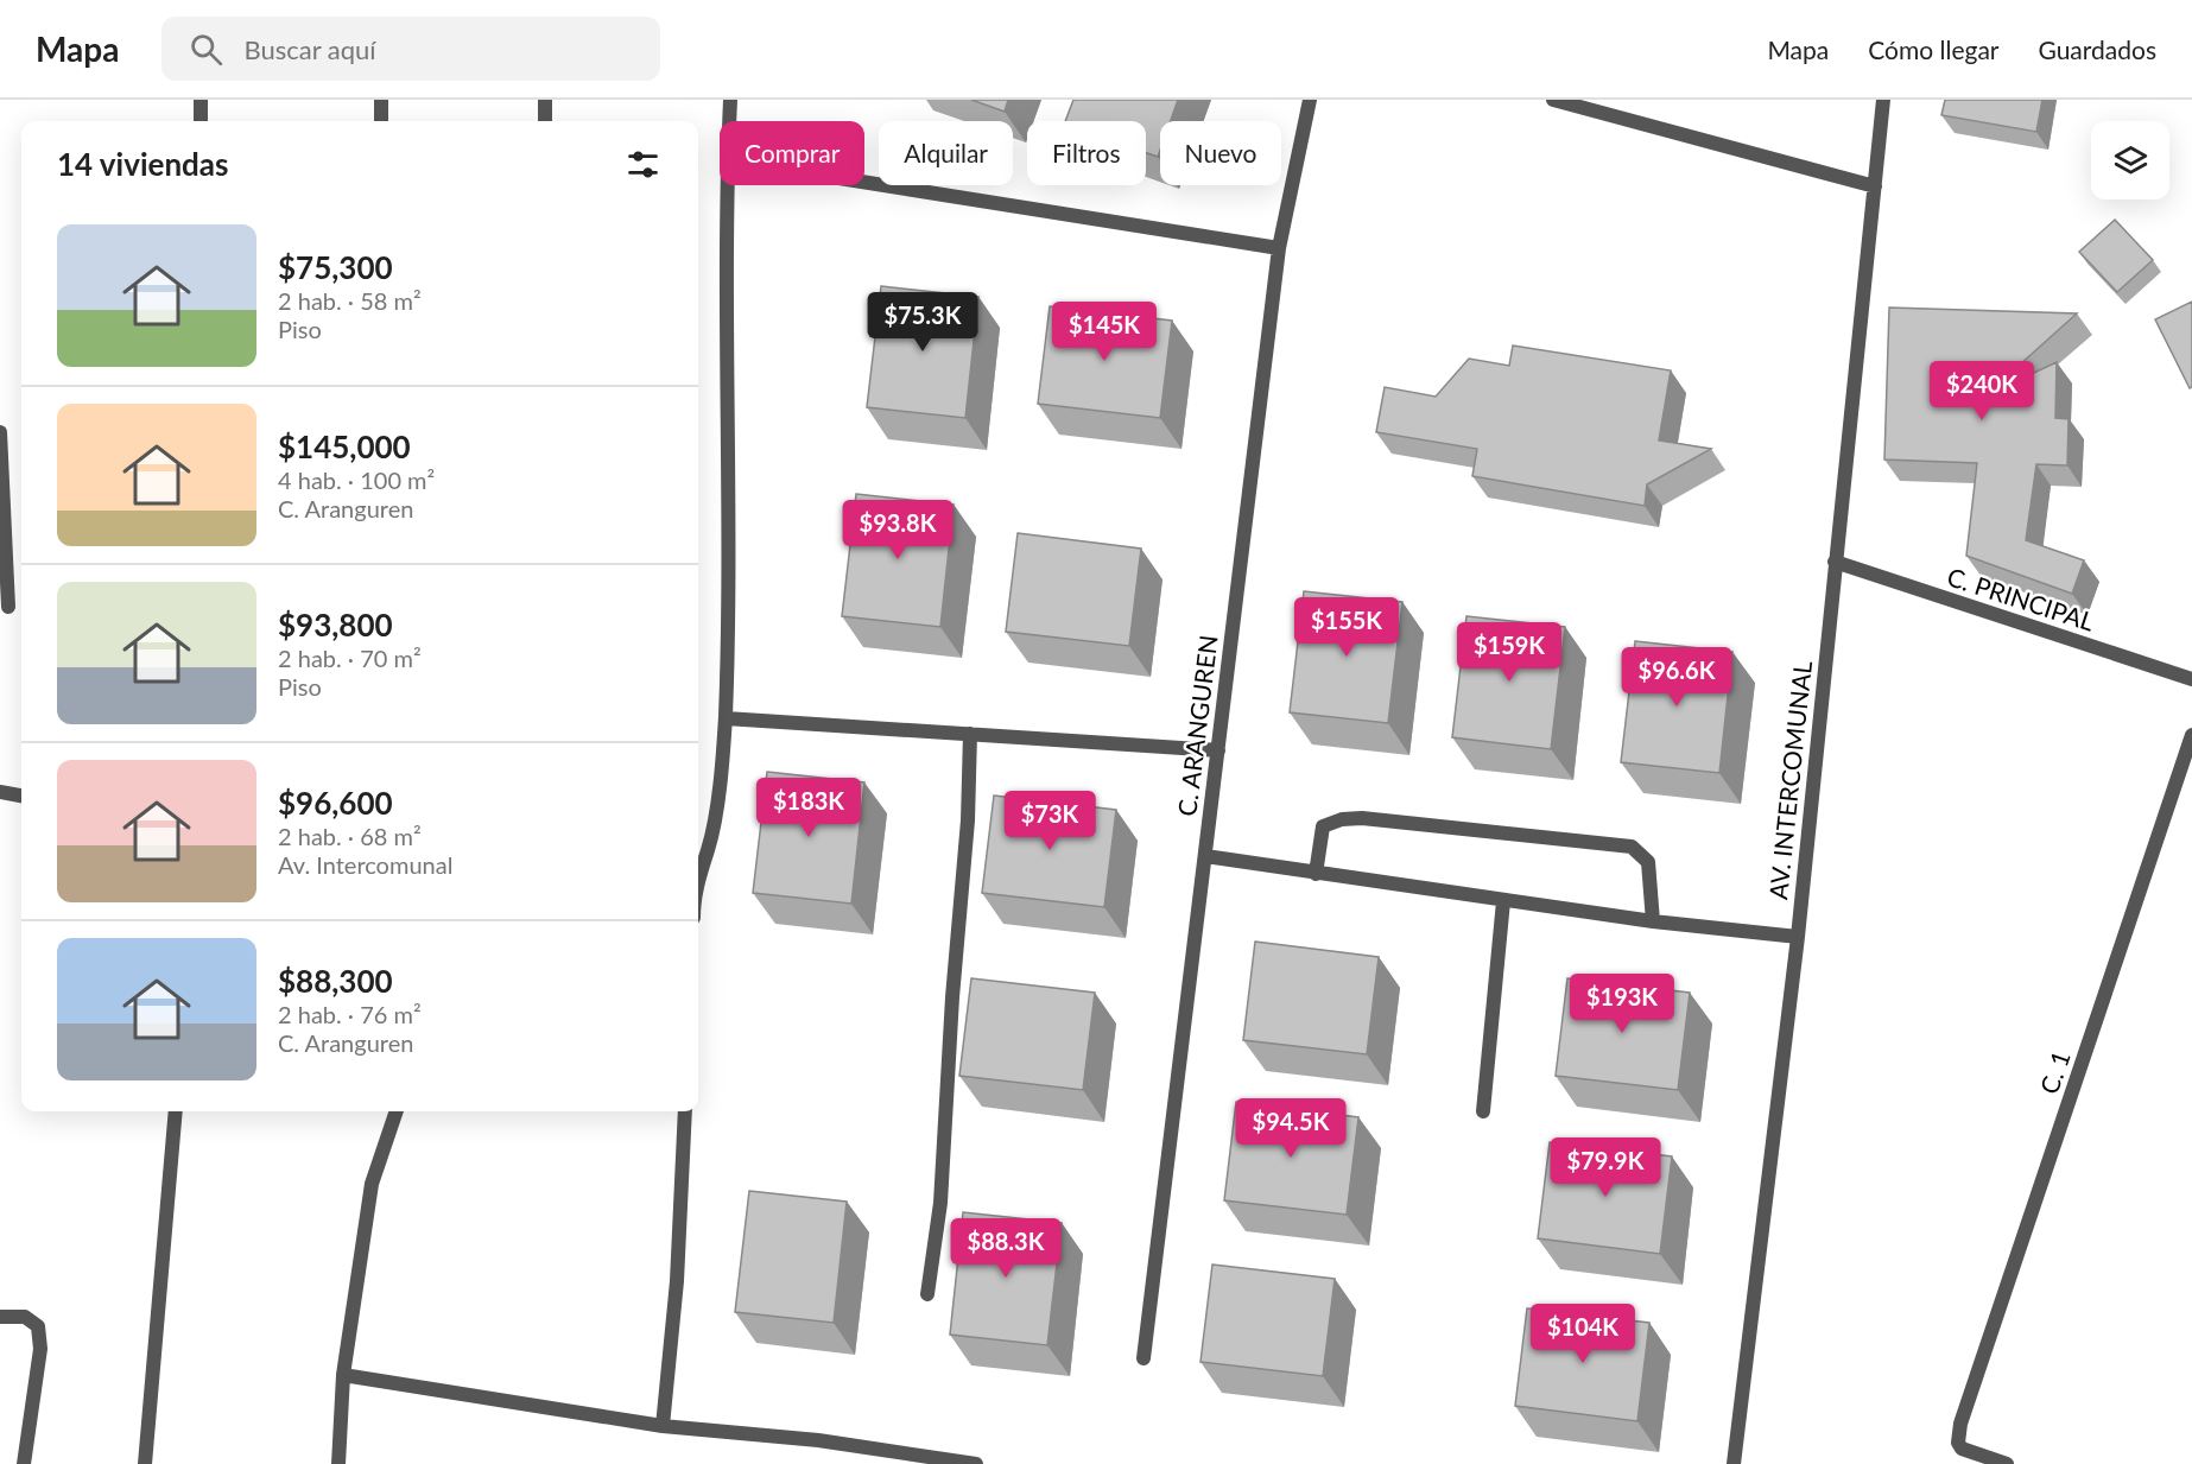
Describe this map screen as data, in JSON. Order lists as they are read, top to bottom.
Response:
{
  "streets": {
    "street": [
      "C. PRINCIPAL",
      "C. ARANGUREN",
      "AV. INTERCOMUNAL",
      "C. 1"
    ]
  },
  "crossings": [
    ["C. PRINCIPAL", "AV. INTERCOMUNAL"]
  ],
  "page": {
    "header": "Mapa",
    "search": "Buscar aquí",
    "nav": ["Mapa", "Cómo llegar", "Guardados"],
    "chip": [
      "Comprar",
      "Alquilar",
      "Filtros",
      "Nuevo"
    ],
    "heading": "14 viviendas",
    "list": [
      {
        "name": "$75,300",
        "note": "2 hab. · 58 m² · Piso"
      },
      {
        "name": "$145,000",
        "note": "4 hab. · 100 m² · C. Aranguren"
      },
      {
        "name": "$93,800",
        "note": "2 hab. · 70 m² · Piso"
      },
      {
        "name": "$96,600",
        "note": "2 hab. · 68 m² · Av. Intercomunal"
      },
      {
        "name": "$88,300",
        "note": "2 hab. · 76 m² · C. Aranguren"
      }
    ],
    "price": [
      "$75.3K",
      "$145K",
      "$240K",
      "$93.8K",
      "$155K",
      "$159K",
      "$96.6K",
      "$183K",
      "$73K",
      "$193K",
      "$94.5K",
      "$79.9K",
      "$88.3K",
      "$104K"
    ]
  }
}
